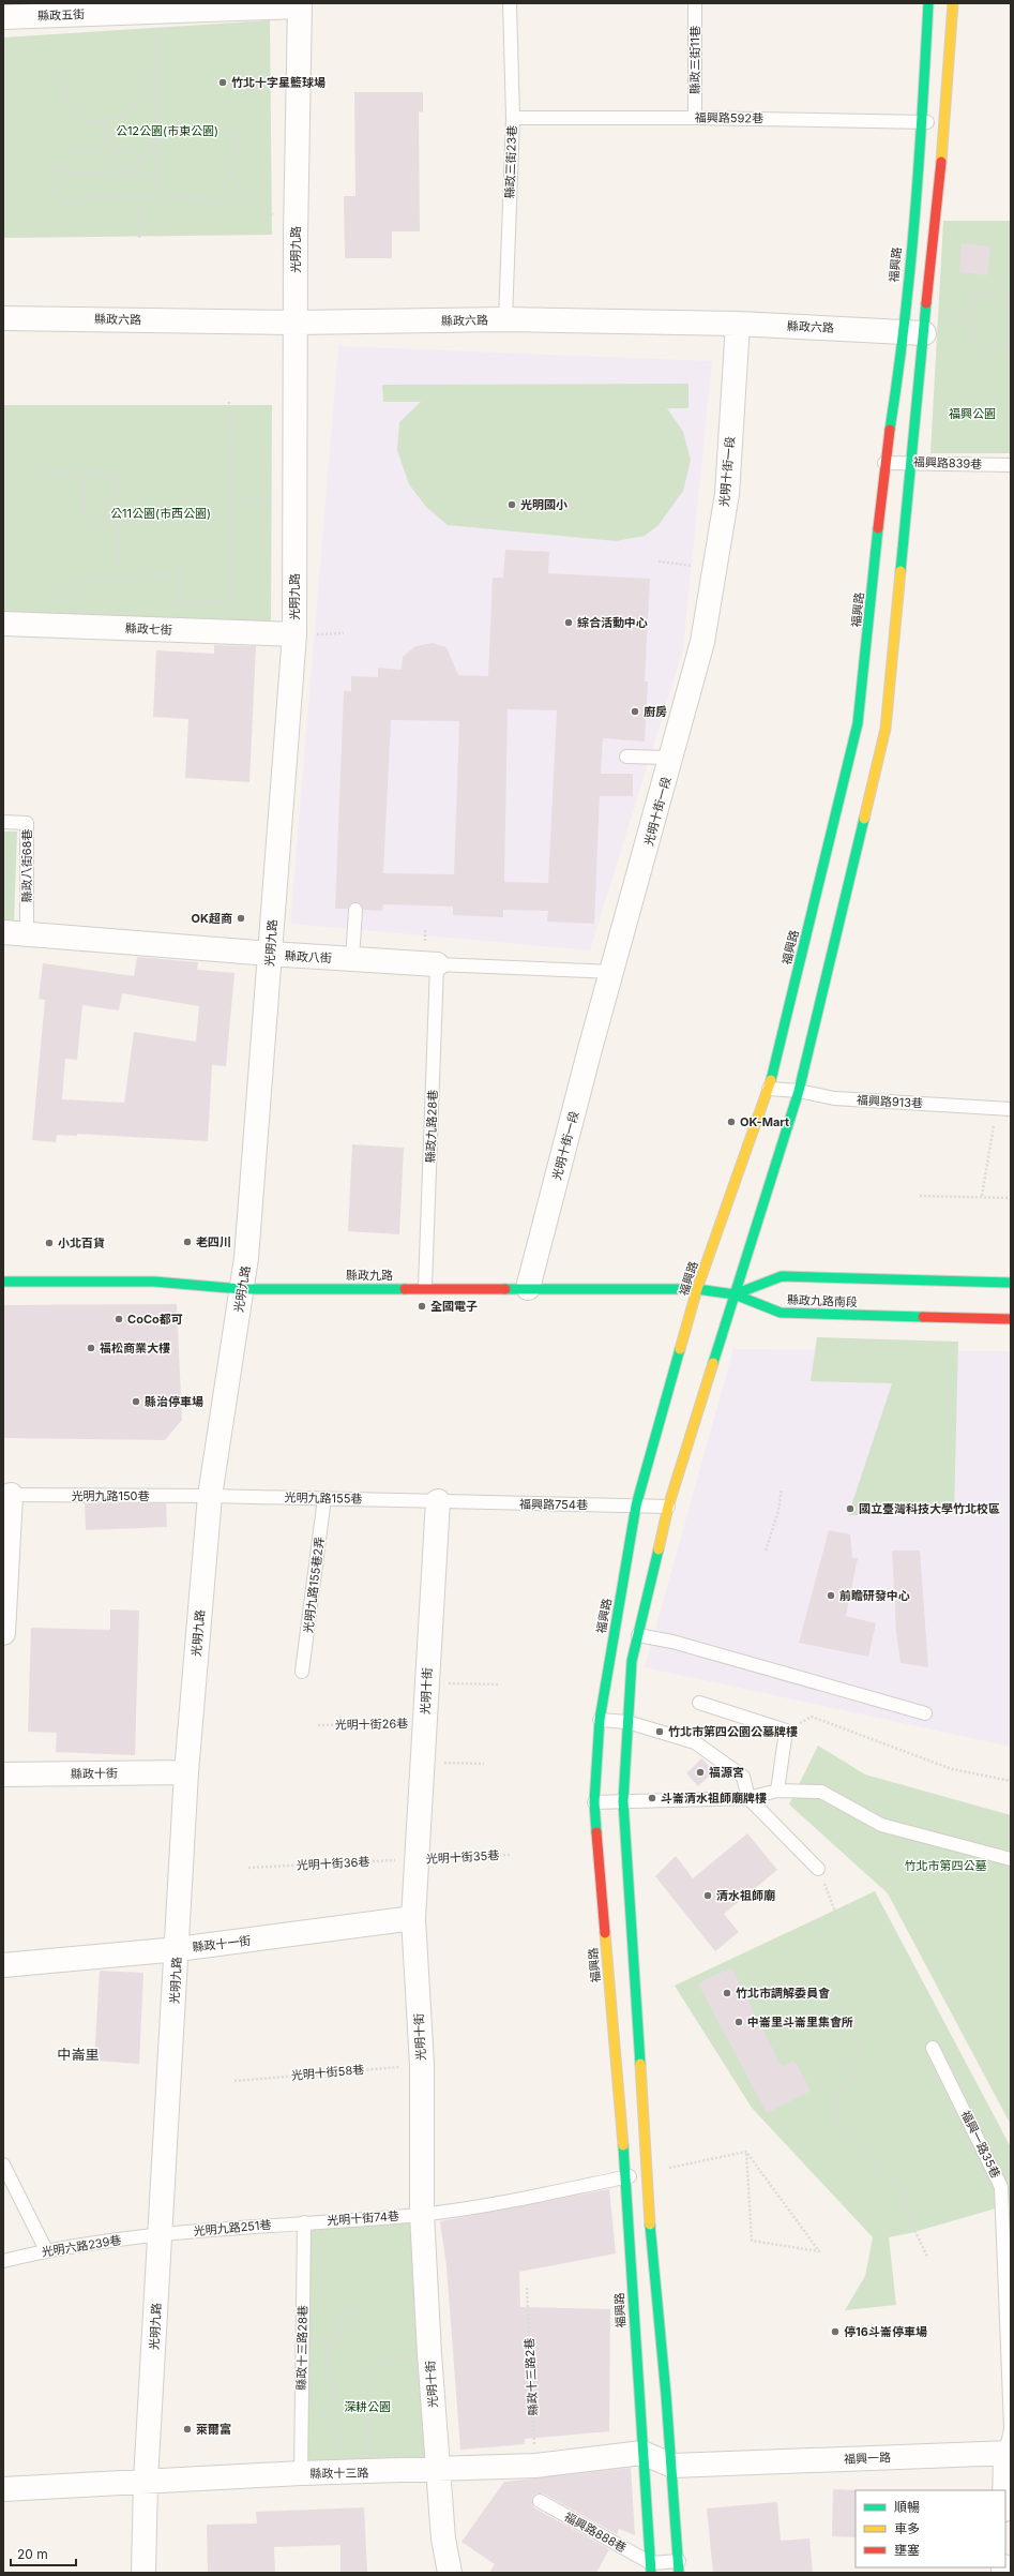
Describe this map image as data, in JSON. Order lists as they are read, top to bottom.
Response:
{
  "streets": {
    "street": [
      "縣政五街",
      "光明九路",
      "福興路",
      "縣政六路",
      "光明十街一段",
      "縣政七街",
      "縣政八街",
      "縣政九路",
      "縣政九路南段",
      "光明九路150巷",
      "光明十街",
      "縣政十街",
      "縣政十一街",
      "福興一路",
      "縣政十三路"
    ],
    "lane": [
      "縣政三街11巷",
      "福興路592巷",
      "縣政三街23巷",
      "福興路839巷",
      "縣政八街68巷",
      "福興路913巷",
      "縣政九路28巷",
      "光明九路155巷",
      "福興路754巷",
      "光明九路155巷2弄",
      "福興一路35巷",
      "光明十街74巷",
      "光明九路251巷",
      "光明六路239巷",
      "縣政十三路28巷",
      "福興路888巷"
    ],
    "path": [
      "光明十街26巷",
      "光明十街35巷",
      "光明十街36巷",
      "光明十街58巷",
      "縣政十三路2巷"
    ]
  },
  "crossings": [
    ["縣政五街", "光明九路"],
    ["縣政三街11巷", "福興路592巷"],
    ["福興路592巷", "縣政三街23巷"],
    ["福興路592巷", "福興路"],
    ["縣政三街23巷", "縣政六路"],
    ["光明九路", "縣政六路"],
    ["光明九路", "縣政七街"],
    ["光明九路", "縣政八街"],
    ["光明九路", "縣政九路"],
    ["光明九路", "光明九路150巷"],
    ["光明九路", "光明九路155巷"],
    ["光明九路", "縣政十街"],
    ["光明九路", "縣政十一街"],
    ["光明九路", "光明九路251巷"],
    ["光明九路", "光明六路239巷"],
    ["光明九路", "縣政十三路"],
    ["福興路", "縣政六路"],
    ["福興路", "福興路839巷"],
    ["福興路", "福興路913巷"],
    ["福興路", "縣政九路"],
    ["福興路", "縣政九路南段"],
    ["福興路", "福興路754巷"],
    ["福興路", "光明十街74巷"],
    ["福興路", "福興一路"],
    ["福興路", "縣政十三路"],
    ["福興路", "福興路888巷"],
    ["縣政六路", "光明十街一段"],
    ["光明十街一段", "縣政八街"],
    ["光明十街一段", "縣政九路"],
    ["縣政八街68巷", "縣政八街"],
    ["縣政八街", "縣政九路28巷"],
    ["縣政九路28巷", "縣政九路"],
    ["縣政九路", "縣政九路南段"],
    ["光明九路150巷", "光明九路155巷"],
    ["光明九路155巷", "福興路754巷"],
    ["光明九路155巷", "光明九路155巷2弄"],
    ["光明九路155巷", "光明十街"],
    ["福興路754巷", "光明十街"],
    ["光明十街", "光明十街26巷"],
    ["光明十街", "光明十街35巷"],
    ["光明十街", "光明十街36巷"],
    ["光明十街", "縣政十一街"],
    ["光明十街", "光明十街58巷"],
    ["光明十街", "光明十街74巷"],
    ["光明十街", "縣政十三路"],
    ["光明十街35巷", "光明十街36巷"],
    ["福興一路35巷", "福興一路"],
    ["光明十街74巷", "光明九路251巷"],
    ["光明十街74巷", "縣政十三路28巷"],
    ["光明九路251巷", "光明六路239巷"],
    ["光明九路251巷", "縣政十三路28巷"],
    ["縣政十三路28巷", "縣政十三路"],
    ["縣政十三路2巷", "縣政十三路"]
  ],
  "districts": ["中崙里"],
  "parks": [
    "公12公園(市東公園)",
    "福興公園",
    "公11公園(市西公園)",
    "竹北市第四公墓",
    "深耕公園"
  ],
  "places": [
    "竹北十字星籃球場",
    "光明國小",
    "綜合活動中心",
    "廚房",
    "OK超商",
    "OK-Mart",
    "老四川",
    "小北百貨",
    "全國電子",
    "CoCo都可",
    "福松商業大樓",
    "縣治停車場",
    "國立臺灣科技大學竹北校區",
    "前瞻研發中心",
    "竹北市第四公園公墓牌樓",
    "福源宮",
    "斗崙清水祖師廟牌樓",
    "清水祖師廟",
    "竹北市調解委員會",
    "中崙里斗崙里集會所",
    "停16斗崙停車場",
    "萊爾富"
  ],
  "legend": ["順暢", "車多", "壅塞"],
  "scale_bar": "20 m"
}
